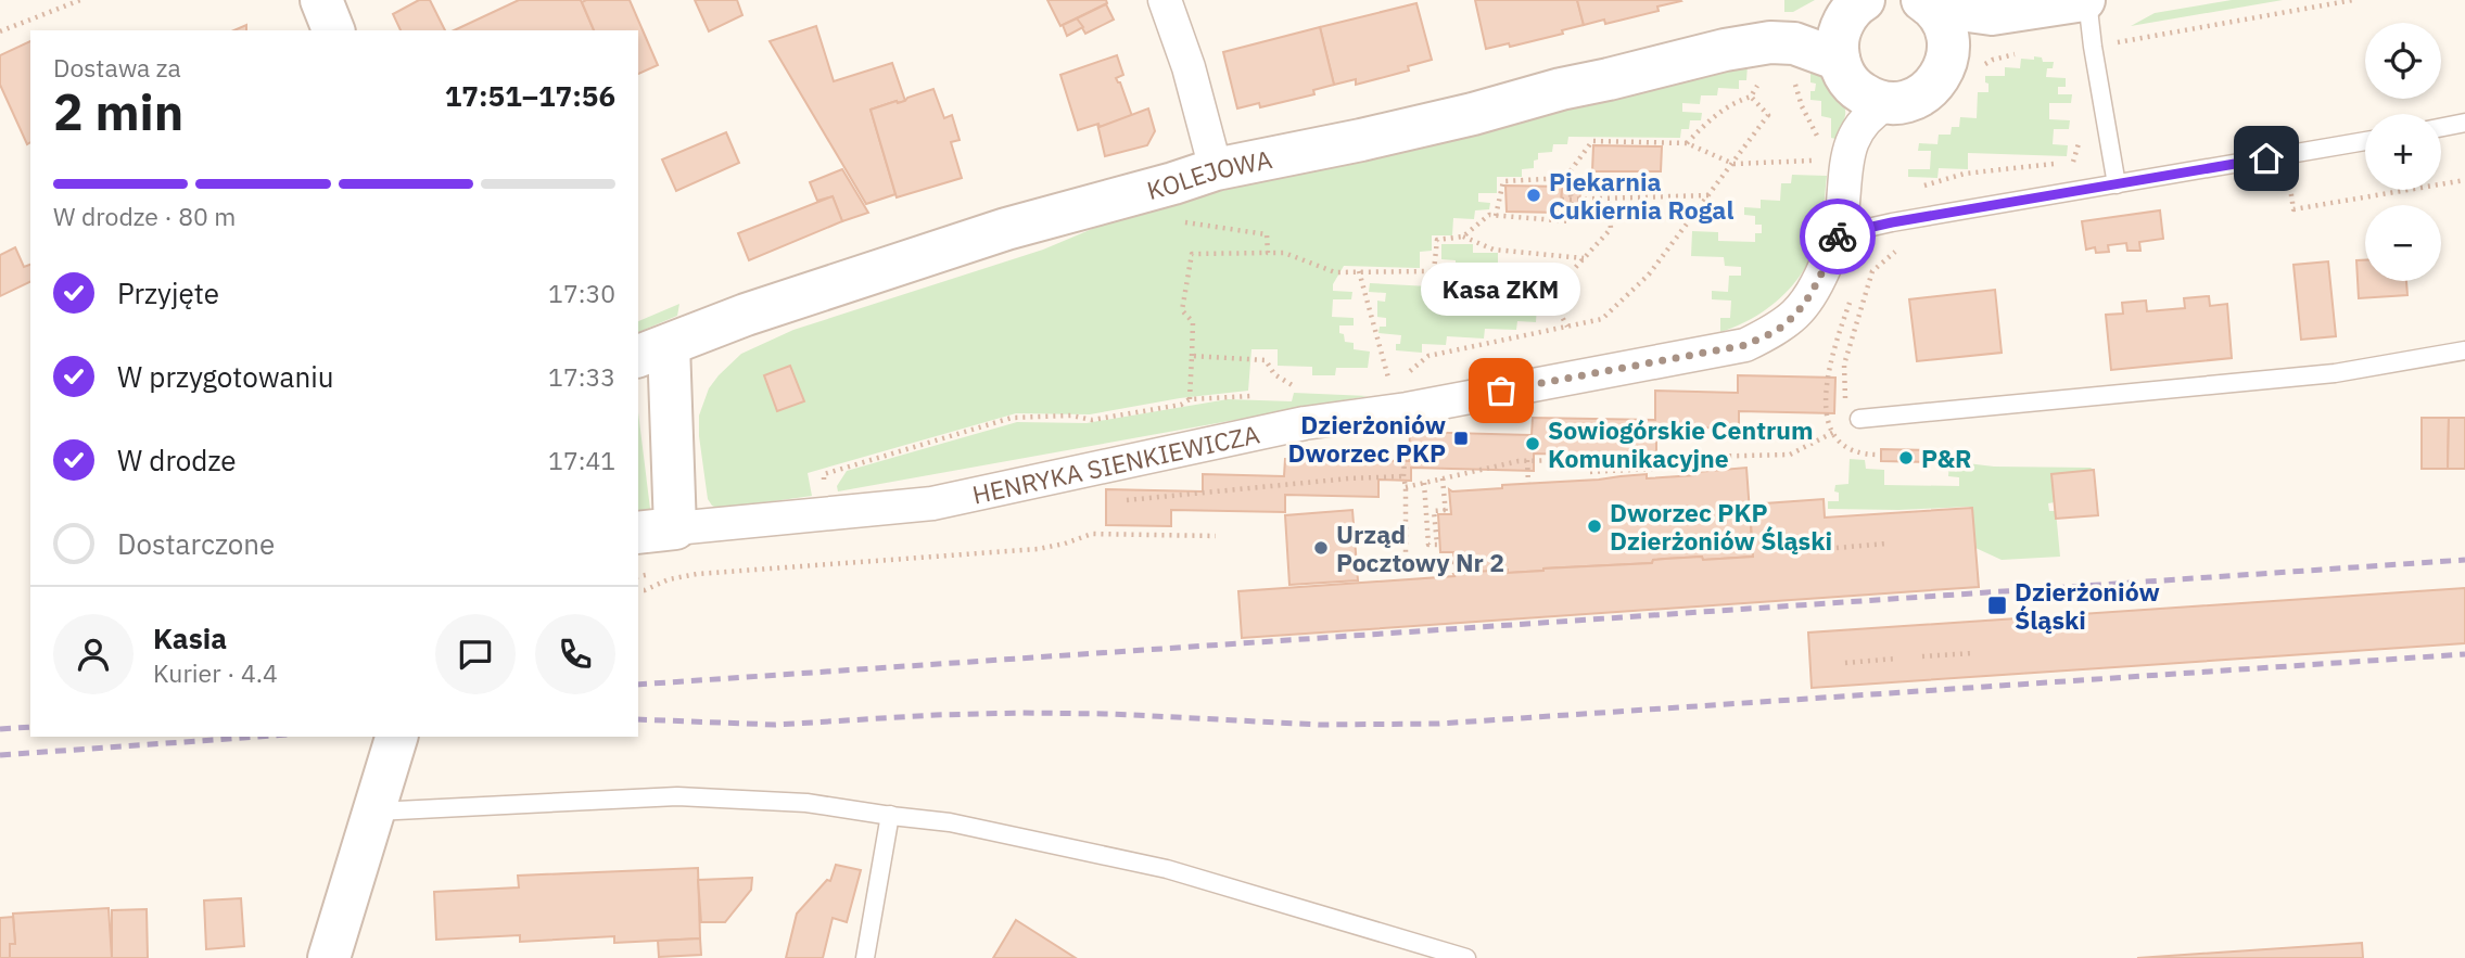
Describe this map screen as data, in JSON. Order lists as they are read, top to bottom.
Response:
{
  "streets": {
    "street": ["KOLEJOWA", "HENRYKA SIENKIEWICZA"]
  },
  "places": {
    "other": [
      "Piekarnia Cukiernia Rogal",
      "Kasa ZKM",
      "Sowiogórskie Centrum Komunikacyjne",
      "P&R",
      "Dworzec PKP Dzierżoniów Śląski",
      "Urząd Pocztowy Nr 2"
    ],
    "transit": ["Dzierżoniów Dworzec PKP", "Dzierżoniów Śląski"]
  },
  "page": {
    "map_buttons": ["+", "−"],
    "heading": ["2 min", "Dostawa za", "17:51–17:56"],
    "panel": ["Kasia", "Kurier · 4.4"],
    "bar": "W drodze · 80 m",
    "list": [
      ["Przyjęte", "17:30"],
      ["W przygotowaniu", "17:33"],
      ["W drodze", "17:41"],
      "Dostarczone"
    ],
    "bubble": "Kasa ZKM"
  }
}
